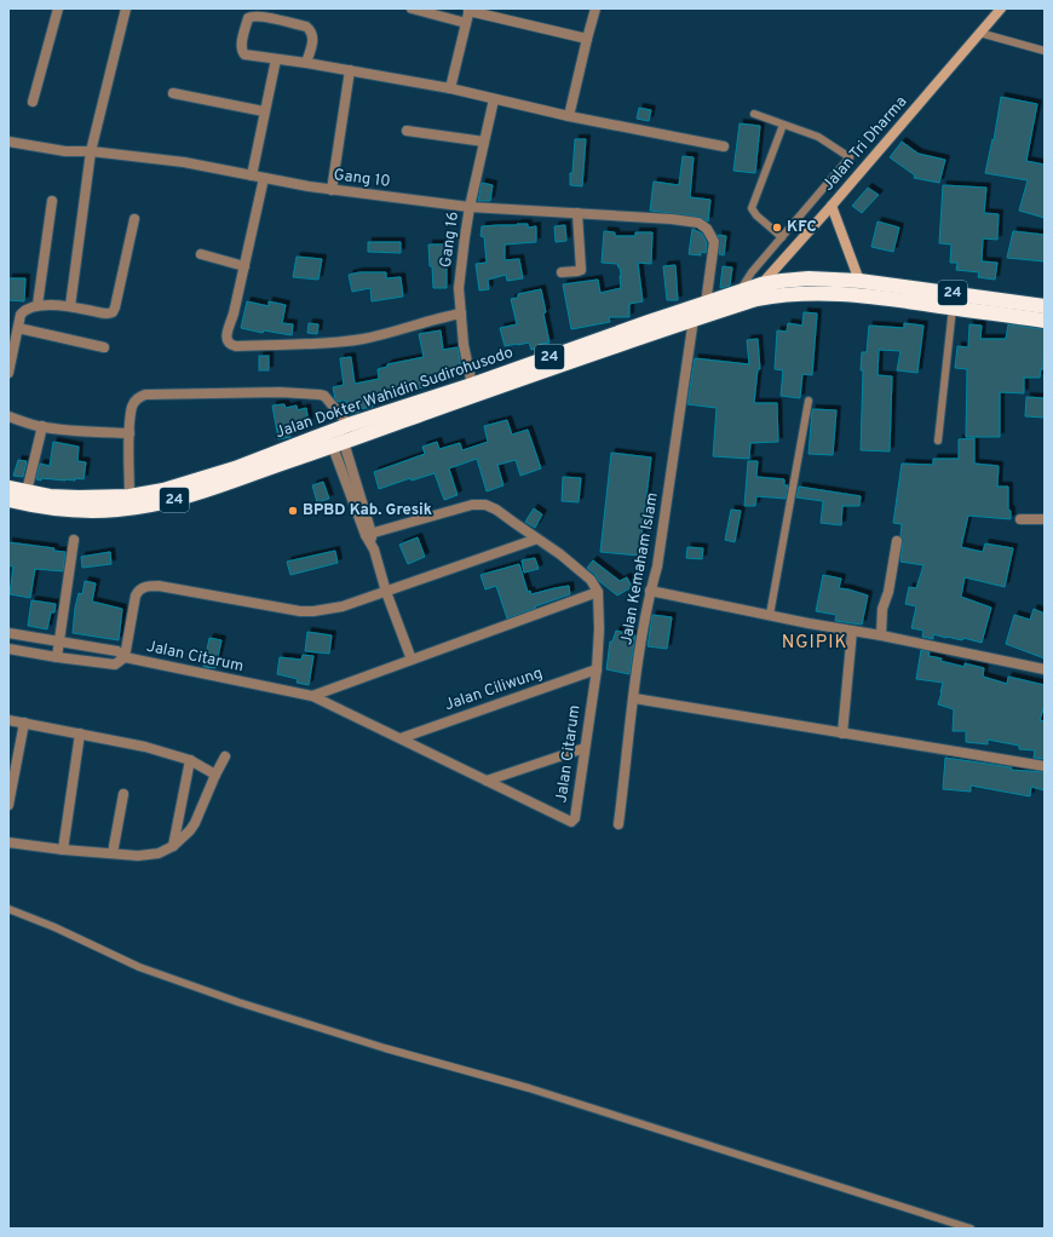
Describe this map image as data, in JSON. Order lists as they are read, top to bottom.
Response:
{
  "streets": {
    "highway": ["24", "Jalan Dokter Wahidin Sudirohusodo"],
    "main road": ["Jalan Tri Dharma"],
    "street": [
      "Gang 10",
      "Gang 16",
      "Jalan Kemaham Islam",
      "Jalan Citarum",
      "Jalan Ciliwung"
    ]
  },
  "crossings": [
    ["Jalan Tri Dharma", "Jalan Dokter Wahidin Sudirohusodo"],
    ["Gang 10", "Gang 16"],
    ["Gang 10", "Jalan Dokter Wahidin Sudirohusodo"],
    ["Gang 16", "Jalan Dokter Wahidin Sudirohusodo"],
    ["Jalan Dokter Wahidin Sudirohusodo", "Jalan Kemaham Islam"],
    ["Jalan Citarum", "Jalan Ciliwung"]
  ],
  "districts": ["NGIPIK"],
  "places": ["KFC", "BPBD Kab. Gresik"]
}
